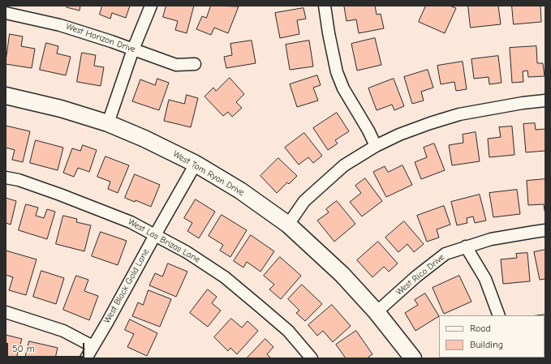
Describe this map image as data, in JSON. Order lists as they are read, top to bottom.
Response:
{
  "streets": {
    "street": [
      "West Horizon Drive",
      "West Tom Ryan Drive",
      "West Las Brizas Lane",
      "West Rico Drive",
      "West Black Gold Lane"
    ]
  },
  "crossings": [
    ["West Tom Ryan Drive", "West Rico Drive"],
    ["West Tom Ryan Drive", "West Black Gold Lane"],
    ["West Las Brizas Lane", "West Black Gold Lane"]
  ],
  "legend": ["Road", "Building"],
  "scale_bar": "50 m"
}
